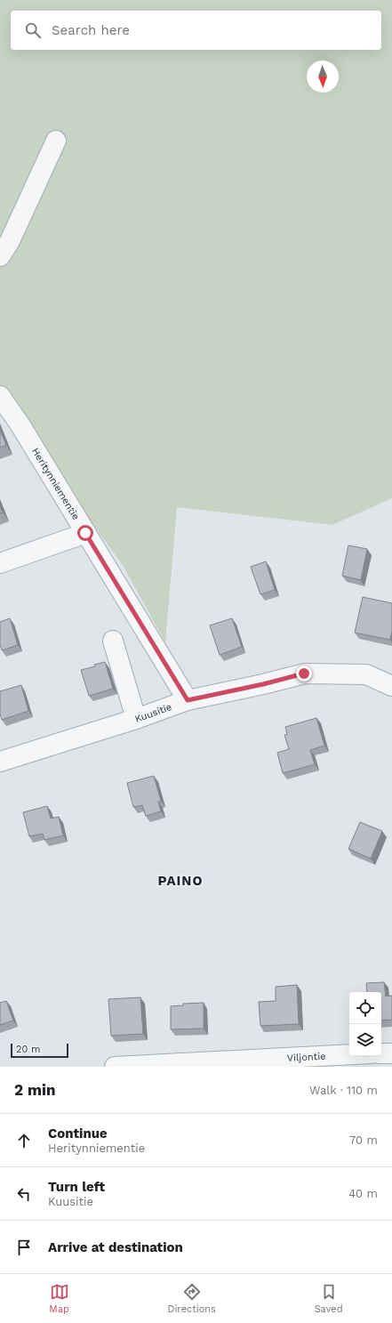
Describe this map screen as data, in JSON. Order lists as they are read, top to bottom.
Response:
{
  "streets": {
    "street": ["Heritynniementie", "Kuusitie", "Viljontie"]
  },
  "crossings": [
    ["Heritynniementie", "Kuusitie"]
  ],
  "districts": ["PAINO"],
  "scale_bar": "20 m",
  "north": "bottom",
  "page": {
    "search": "Search here",
    "scale": "20 m",
    "heading": ["2 min", "Walk · 110 m"],
    "list": [
      ["Continue", "Heritynniementie", "70 m"],
      ["Turn left", "Kuusitie", "40 m"],
      "Arrive at destination"
    ],
    "nav": ["Map", "Directions", "Saved"]
  }
}
